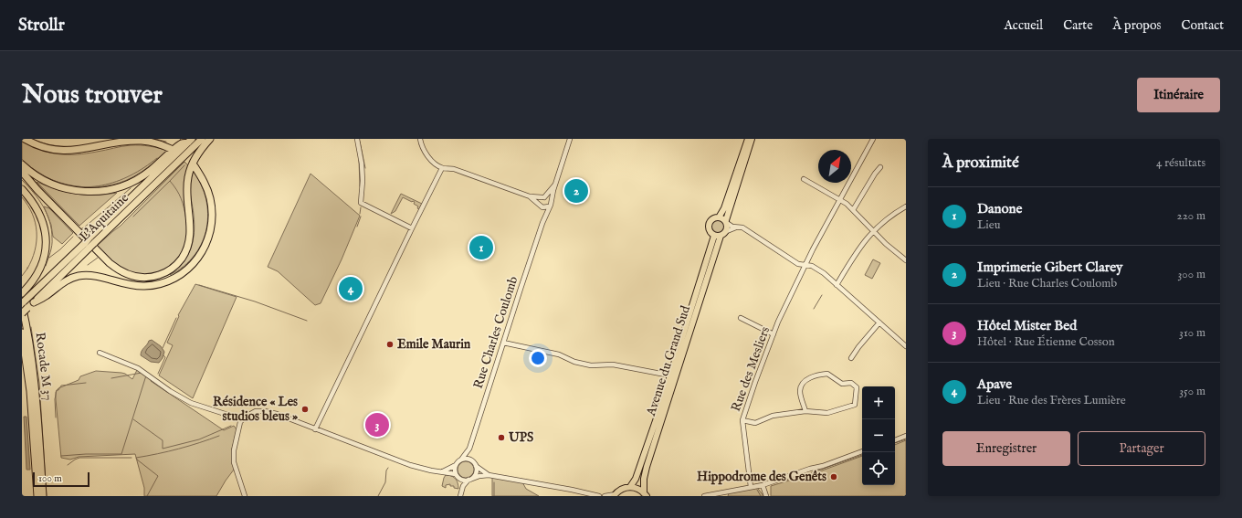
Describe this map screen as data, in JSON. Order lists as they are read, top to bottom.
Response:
{
  "streets": {
    "highway": ["L'Aquitaine", "Rocade M 37"],
    "main road": ["Avenue du Grand Sud"],
    "street": ["Rue Charles Coulomb", "Rue des Mesliers"]
  },
  "crossings": [
    ["L'Aquitaine", "Rocade M 37"]
  ],
  "places": [
    "Emile Maurin",
    "Résidence « Les studios bleus »",
    "UPS",
    "Hippodrome des Genêts"
  ],
  "scale_bar": "100 m",
  "north": "top right",
  "page": {
    "header": "Strollr",
    "nav": [
      "Accueil",
      "Carte",
      "À propos",
      "Contact"
    ],
    "buttons": [
      "Itinéraire",
      ["Enregistrer", "Partager"]
    ],
    "title": "Nous trouver",
    "heading": ["À proximité", "4 résultats"],
    "pins": [
      "2",
      "1",
      "4",
      "3"
    ],
    "list": [
      {
        "mark": "1",
        "name": "Danone",
        "note": "Lieu",
        "value": "220 m"
      },
      {
        "mark": "2",
        "name": "Imprimerie Gibert Clarey",
        "note": "Lieu · Rue Charles Coulomb",
        "value": "300 m"
      },
      {
        "mark": "3",
        "name": "Hôtel Mister Bed",
        "note": "Hôtel · Rue Étienne Cosson",
        "value": "310 m"
      },
      {
        "mark": "4",
        "name": "Apave",
        "note": "Lieu · Rue des Frères Lumière",
        "value": "350 m"
      }
    ],
    "map_buttons": ["+", "−"],
    "scale": "100 m"
  }
}
